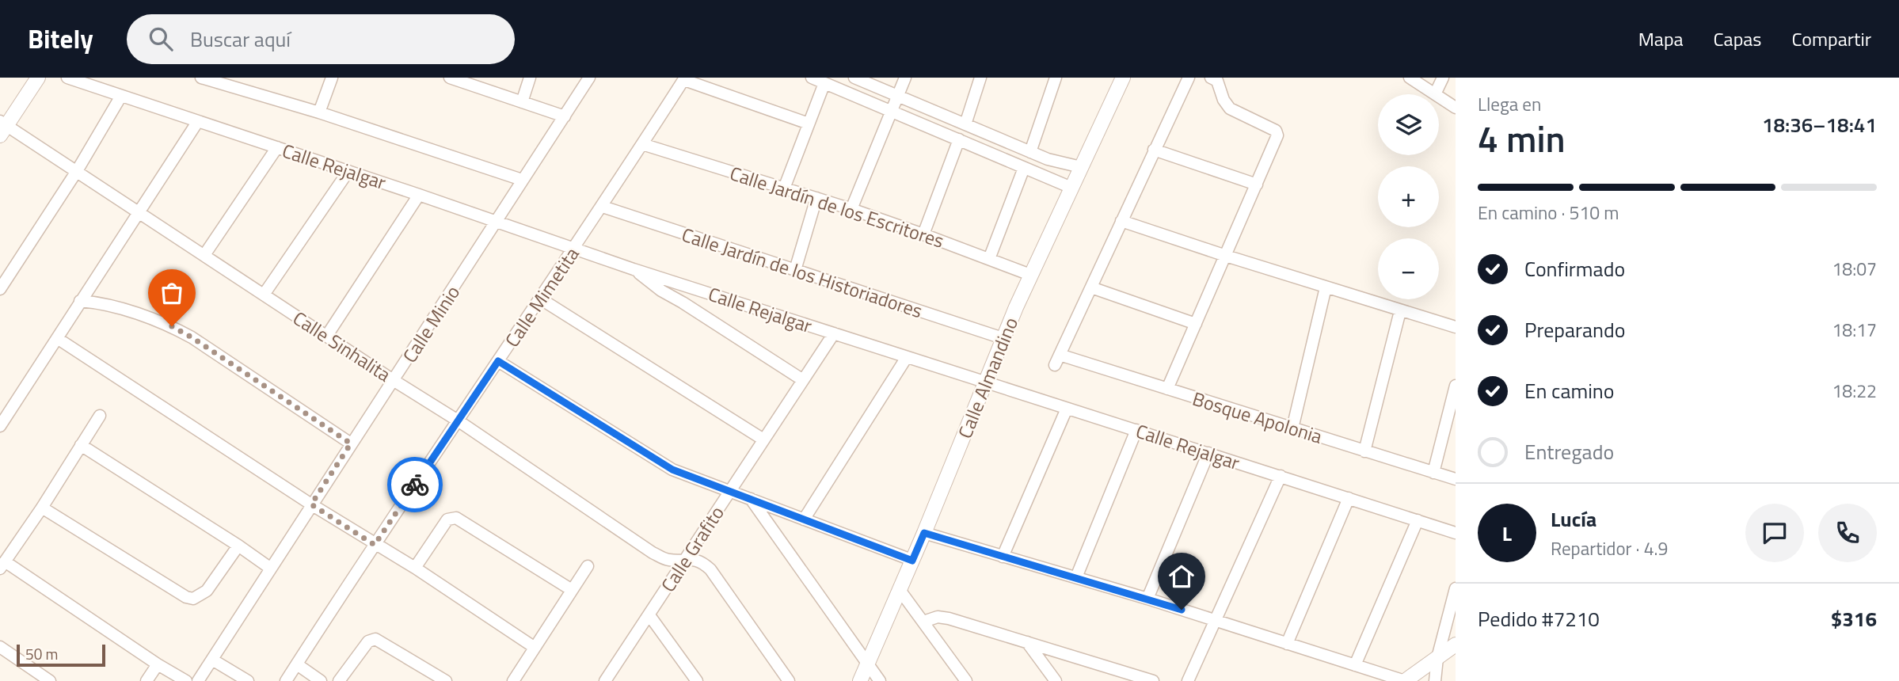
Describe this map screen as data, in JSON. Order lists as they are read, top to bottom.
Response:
{
  "streets": {
    "street": [
      "Calle Rejalgar",
      "Calle Jardín de los Escritores",
      "Calle Jardín de los Historiadores",
      "Calle Mimetita",
      "Calle Minio",
      "Calle Sinhalita",
      "Calle Almandino",
      "Bosque Apolonia",
      "Calle Grafito"
    ]
  },
  "crossings": [
    ["Calle Rejalgar", "Calle Mimetita"],
    ["Calle Rejalgar", "Calle Minio"],
    ["Calle Rejalgar", "Calle Almandino"],
    ["Calle Rejalgar", "Calle Grafito"],
    ["Calle Jardín de los Escritores", "Calle Mimetita"],
    ["Calle Jardín de los Escritores", "Calle Almandino"],
    ["Calle Jardín de los Historiadores", "Calle Mimetita"],
    ["Calle Jardín de los Historiadores", "Calle Almandino"],
    ["Calle Mimetita", "Calle Sinhalita"],
    ["Calle Minio", "Calle Sinhalita"],
    ["Calle Sinhalita", "Calle Grafito"]
  ],
  "scale_bar": "50 m",
  "page": {
    "header": "Bitely",
    "search": "Buscar aquí",
    "nav": ["Mapa", "Capas", "Compartir"],
    "heading": ["4 min", "Llega en", "18:36–18:41"],
    "panel": [
      "Lucía",
      "Repartidor · 4.9",
      "Pedido #7210",
      "$316"
    ],
    "map_buttons": ["+", "−"],
    "bar": "En camino · 510 m",
    "list": [
      ["Confirmado", "18:07"],
      ["Preparando", "18:17"],
      ["En camino", "18:22"],
      "Entregado"
    ],
    "round": "L",
    "scale": "50 m"
  }
}
